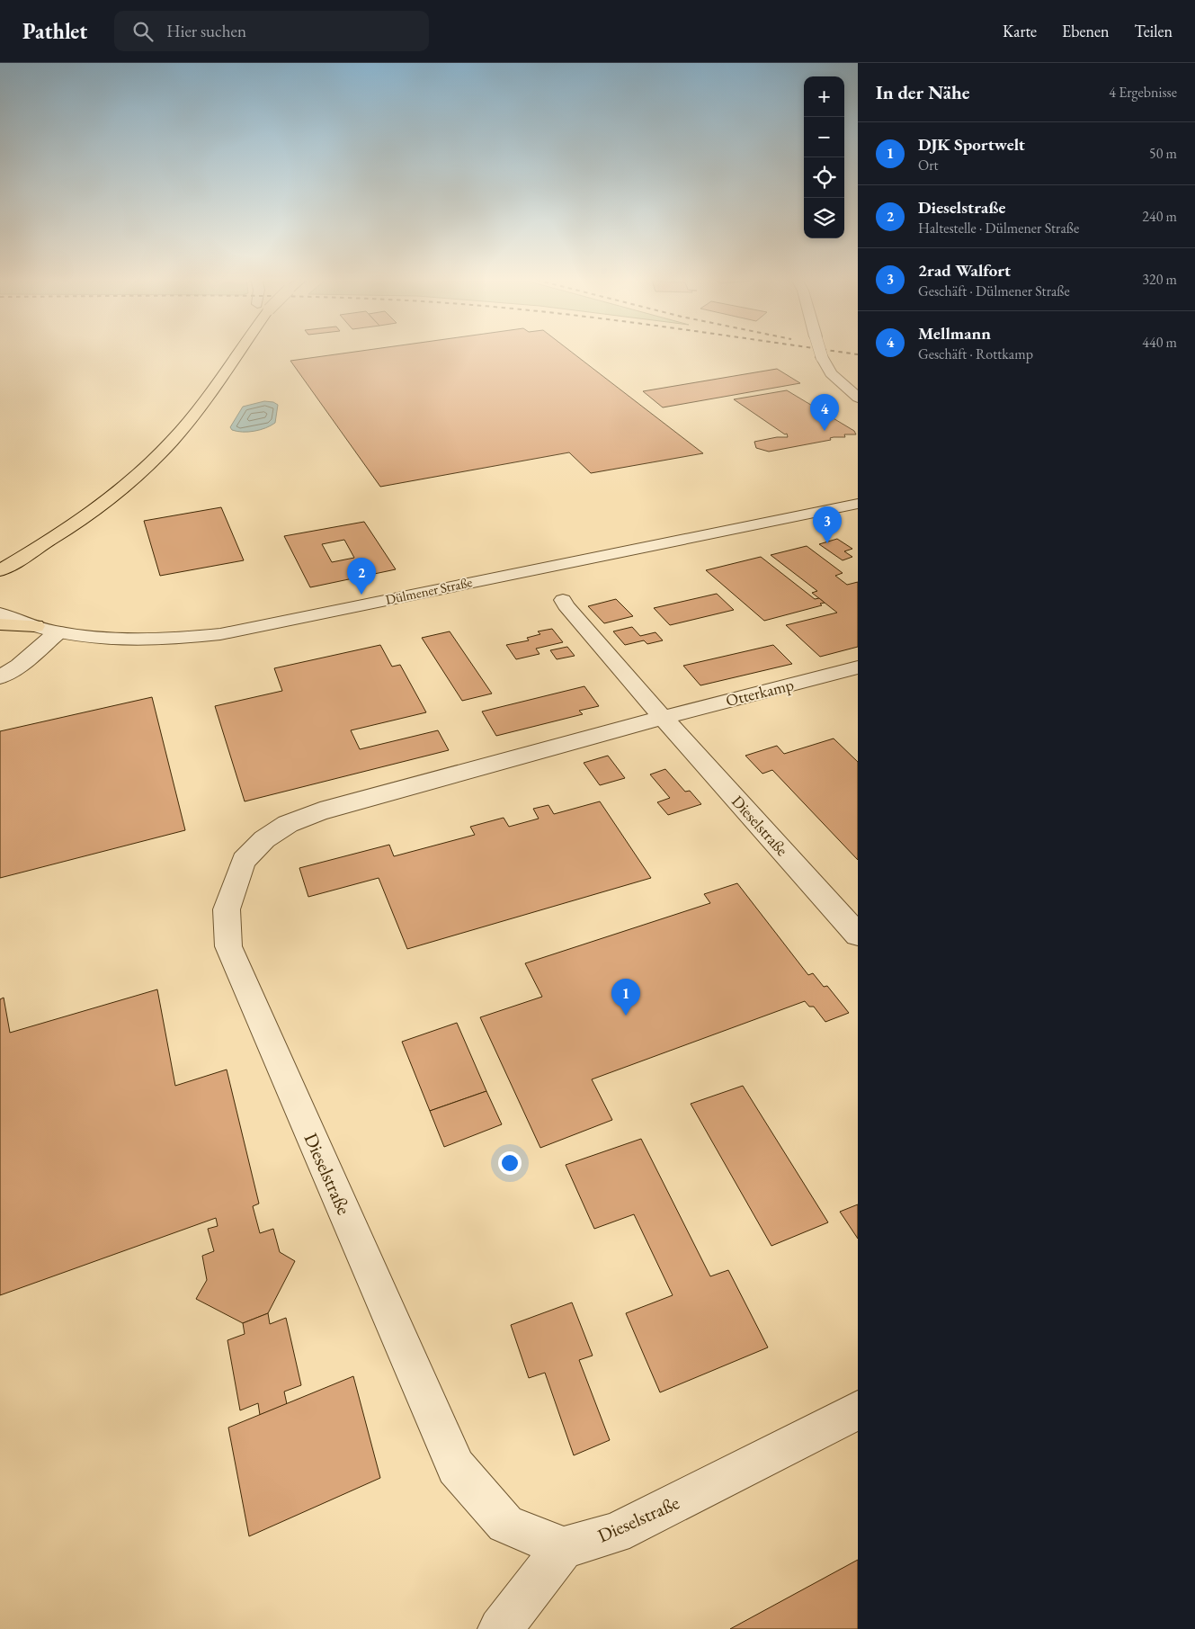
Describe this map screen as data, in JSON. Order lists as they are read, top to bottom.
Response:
{
  "streets": {
    "street": ["Dülmener Straße", "Otterkamp", "Dieselstraße"]
  },
  "crossings": [
    ["Otterkamp", "Dieselstraße"]
  ],
  "page": {
    "header": "Pathlet",
    "search": "Hier suchen",
    "nav": ["Karte", "Ebenen", "Teilen"],
    "heading": ["In der Nähe", "4 Ergebnisse"],
    "map_buttons": ["+", "−"],
    "list": [
      {
        "mark": "1",
        "name": "DJK Sportwelt",
        "note": "Ort",
        "value": "50 m"
      },
      {
        "mark": "2",
        "name": "Dieselstraße",
        "note": "Haltestelle · Dülmener Straße",
        "value": "240 m"
      },
      {
        "mark": "3",
        "name": "2rad Walfort",
        "note": "Geschäft · Dülmener Straße",
        "value": "320 m"
      },
      {
        "mark": "4",
        "name": "Mellmann",
        "note": "Geschäft · Rottkamp",
        "value": "440 m"
      }
    ],
    "pins": [
      "4",
      "3",
      "2",
      "1"
    ]
  }
}
